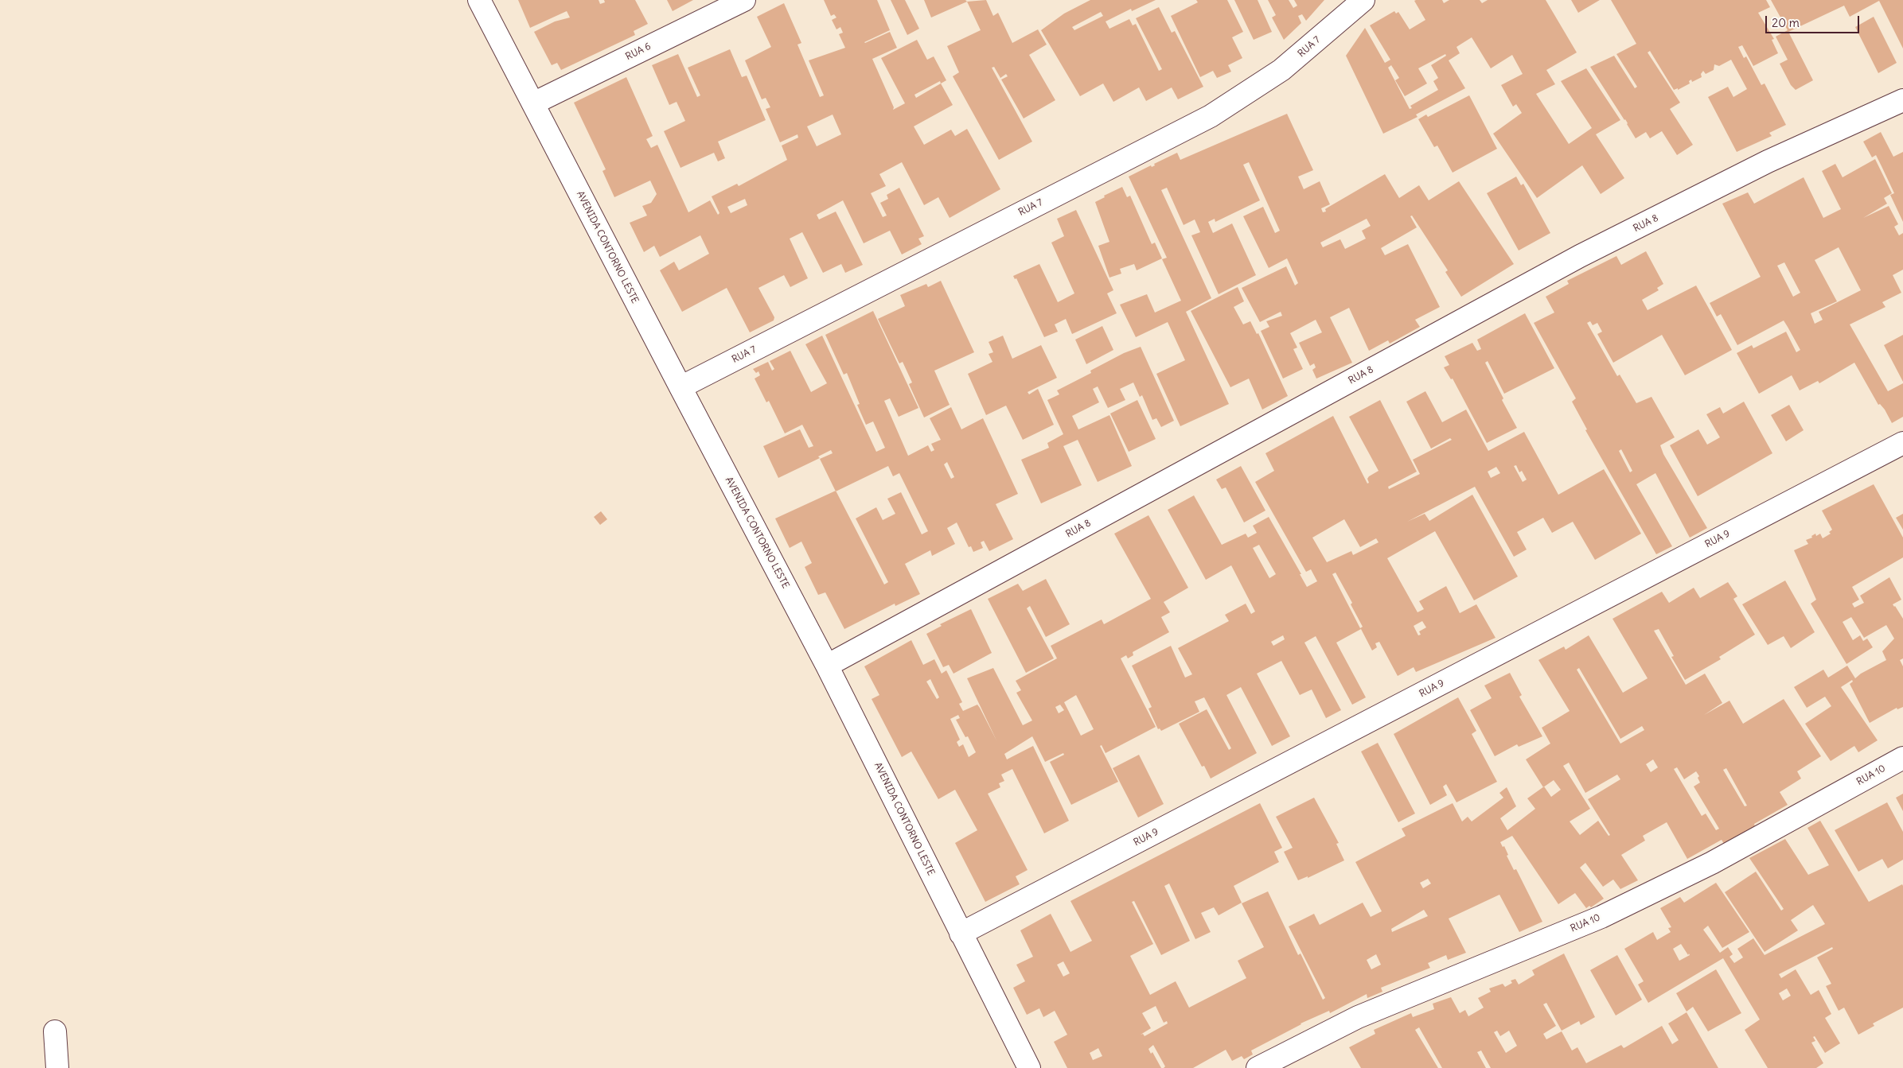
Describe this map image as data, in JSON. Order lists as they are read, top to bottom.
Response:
{
  "streets": {
    "street": [
      "RUA 7",
      "RUA 6",
      "RUA 8",
      "AVENIDA CONTORNO LESTE",
      "RUA 9",
      "RUA 10"
    ]
  },
  "crossings": [
    ["RUA 7", "AVENIDA CONTORNO LESTE"],
    ["RUA 6", "AVENIDA CONTORNO LESTE"],
    ["RUA 8", "AVENIDA CONTORNO LESTE"],
    ["AVENIDA CONTORNO LESTE", "RUA 9"]
  ],
  "scale_bar": "20 m"
}
